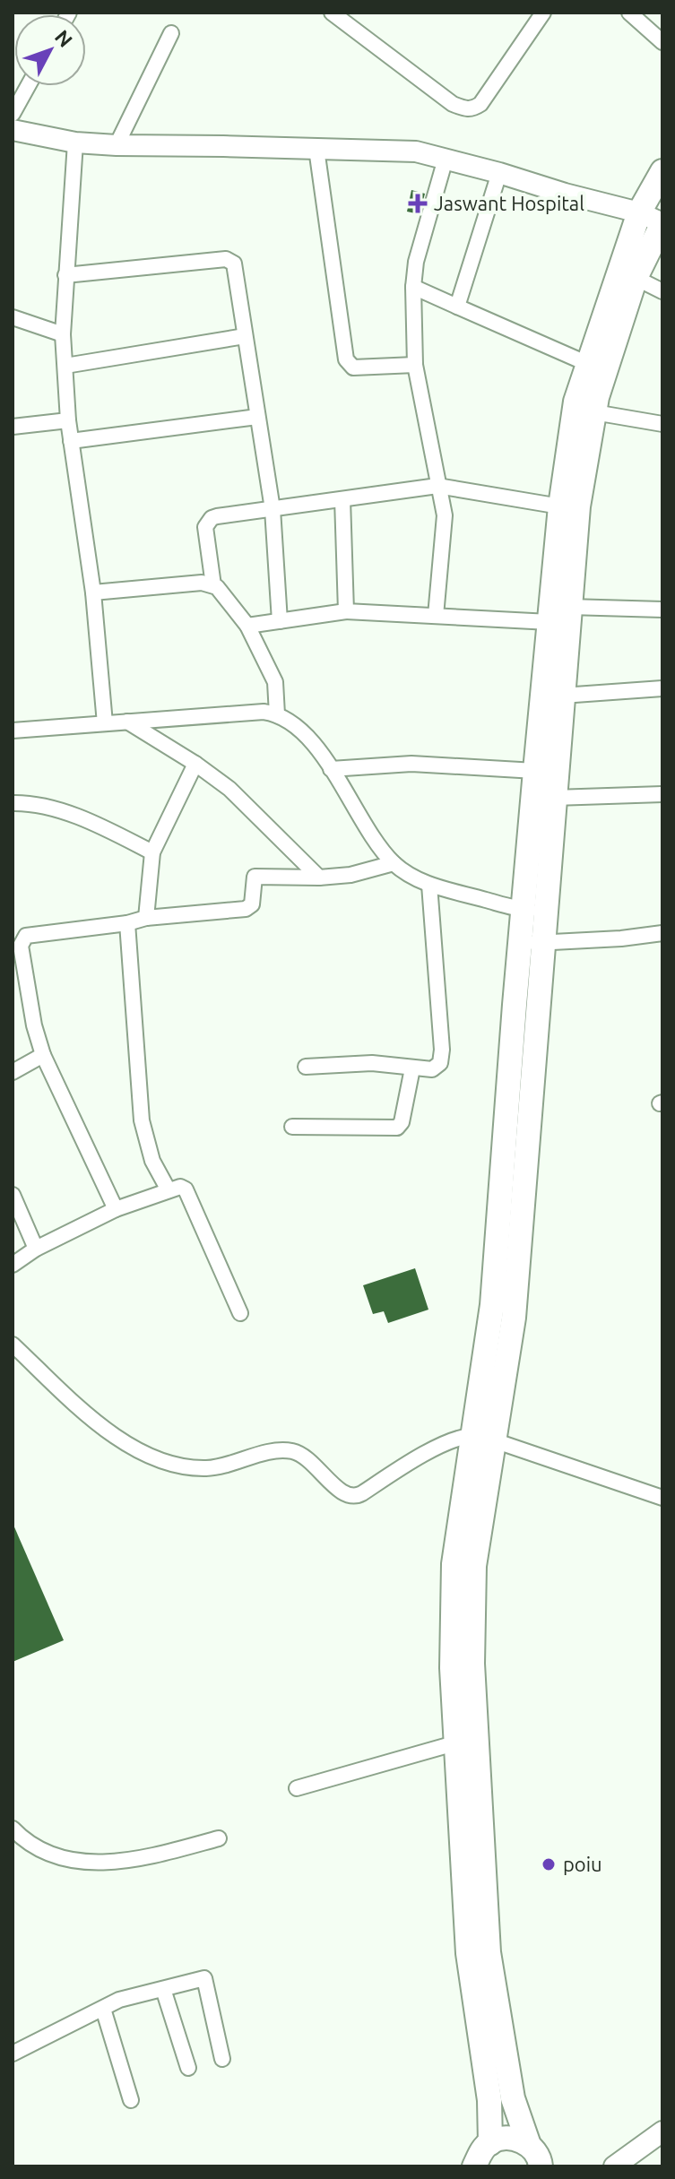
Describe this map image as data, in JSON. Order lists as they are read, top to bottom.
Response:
{
  "places": {
    "health": ["Jaswant Hospital"],
    "other": ["poiu"]
  },
  "north": "top right"
}
